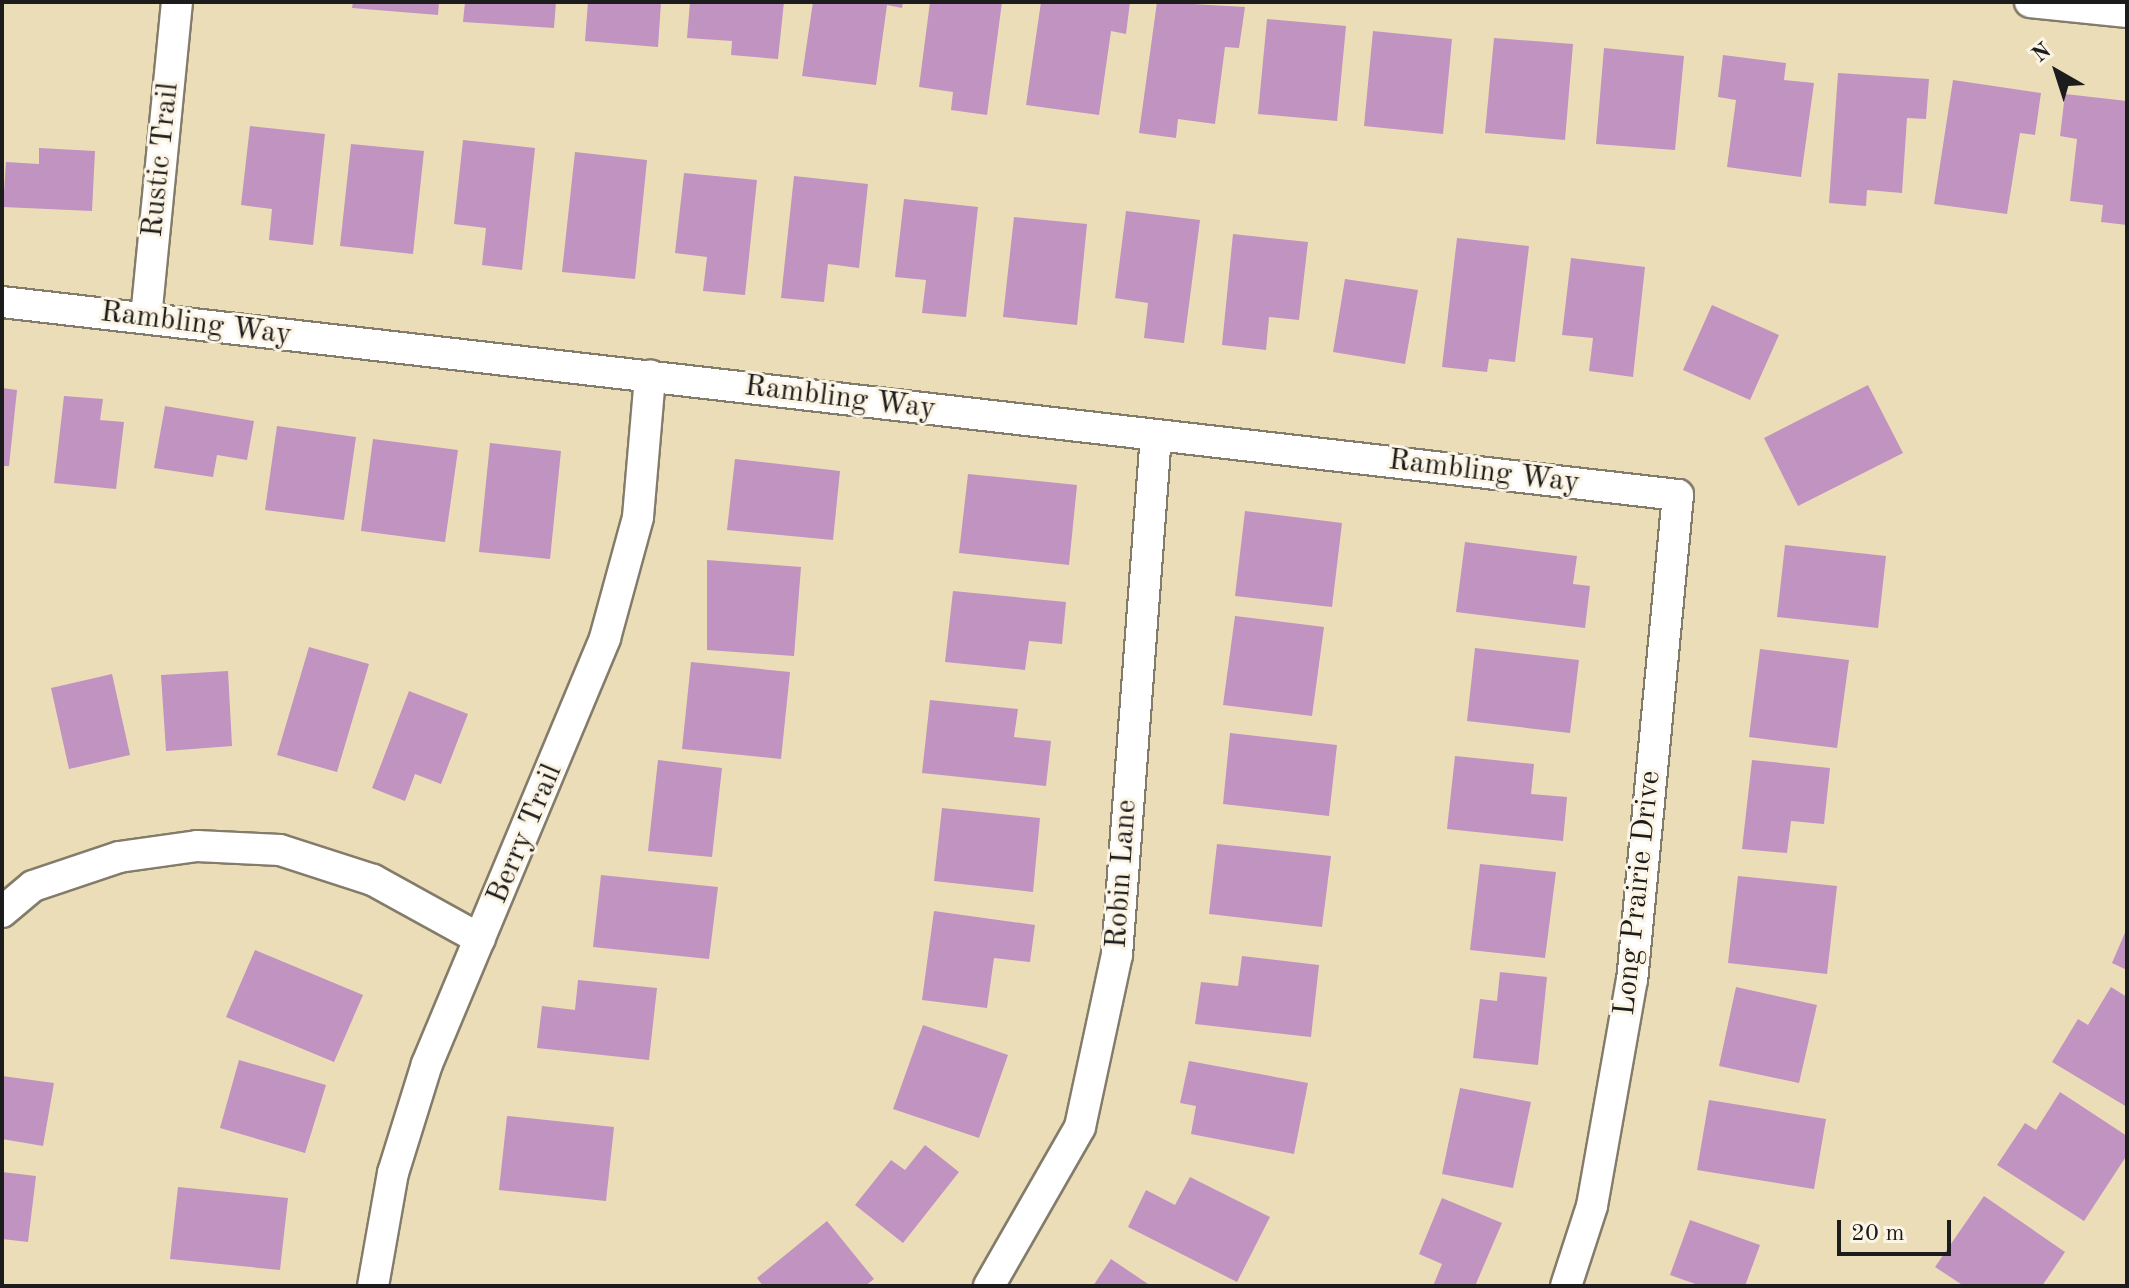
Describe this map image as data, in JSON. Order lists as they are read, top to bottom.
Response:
{
  "streets": {
    "street": [
      "Rustic Trail",
      "Rambling Way",
      "Berry Trail",
      "Robin Lane",
      "Long Prairie Drive"
    ]
  },
  "crossings": [
    ["Rustic Trail", "Rambling Way"],
    ["Rambling Way", "Berry Trail"],
    ["Rambling Way", "Robin Lane"],
    ["Rambling Way", "Long Prairie Drive"]
  ],
  "scale_bar": "20 m",
  "north": "top left"
}
